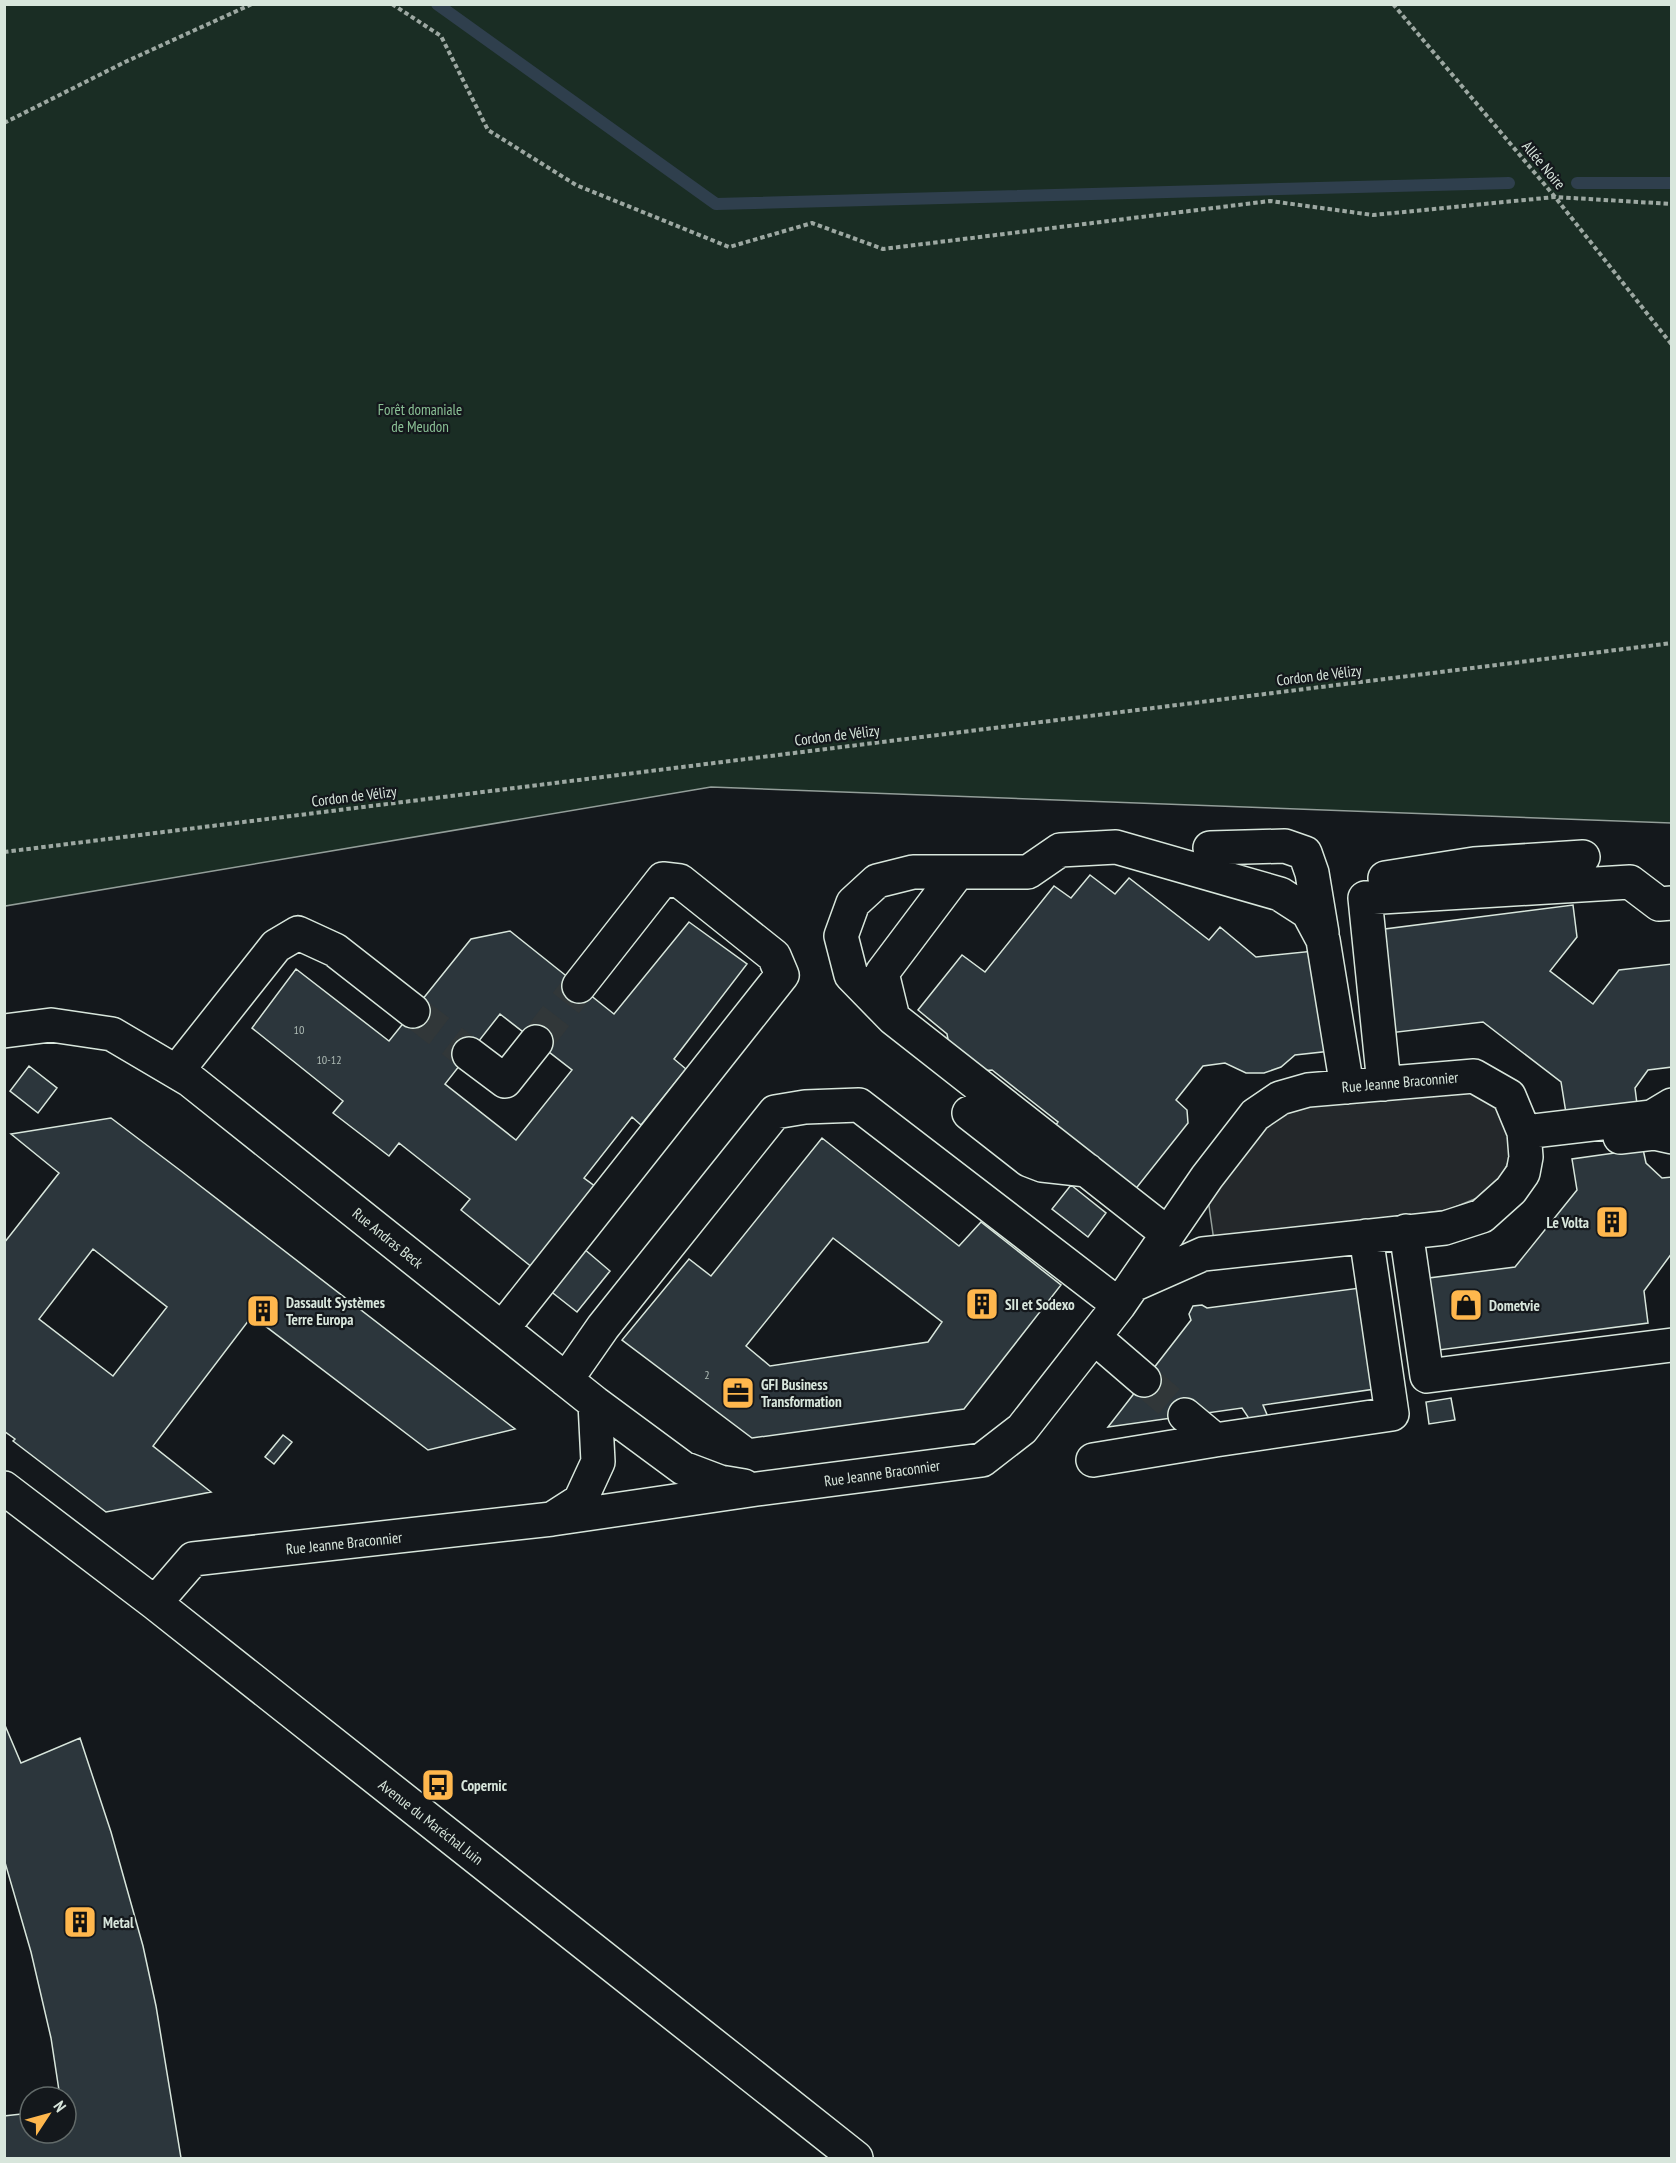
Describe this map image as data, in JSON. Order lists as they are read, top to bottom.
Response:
{
  "streets": {
    "street": ["Rue Jeanne Braconnier", "Rue Andras Beck", "Avenue du Maréchal Juin"],
    "path": ["Allée Noire", "Cordon de Vélizy"]
  },
  "crossings": [
    ["Rue Jeanne Braconnier", "Rue Andras Beck"],
    ["Rue Jeanne Braconnier", "Avenue du Maréchal Juin"]
  ],
  "parks": ["Forêt domaniale de Meudon"],
  "places": {
    "building": [
      "Le Volta",
      "SII et Sodexo",
      "Dassault Systèmes Terre Europa",
      "Metal"
    ],
    "shop": ["Dometvie"],
    "office": ["GFI Business Transformation"],
    "bus stop": ["Copernic"]
  },
  "house_numbers": ["10", "10-12", "2"],
  "north": "top right"
}
